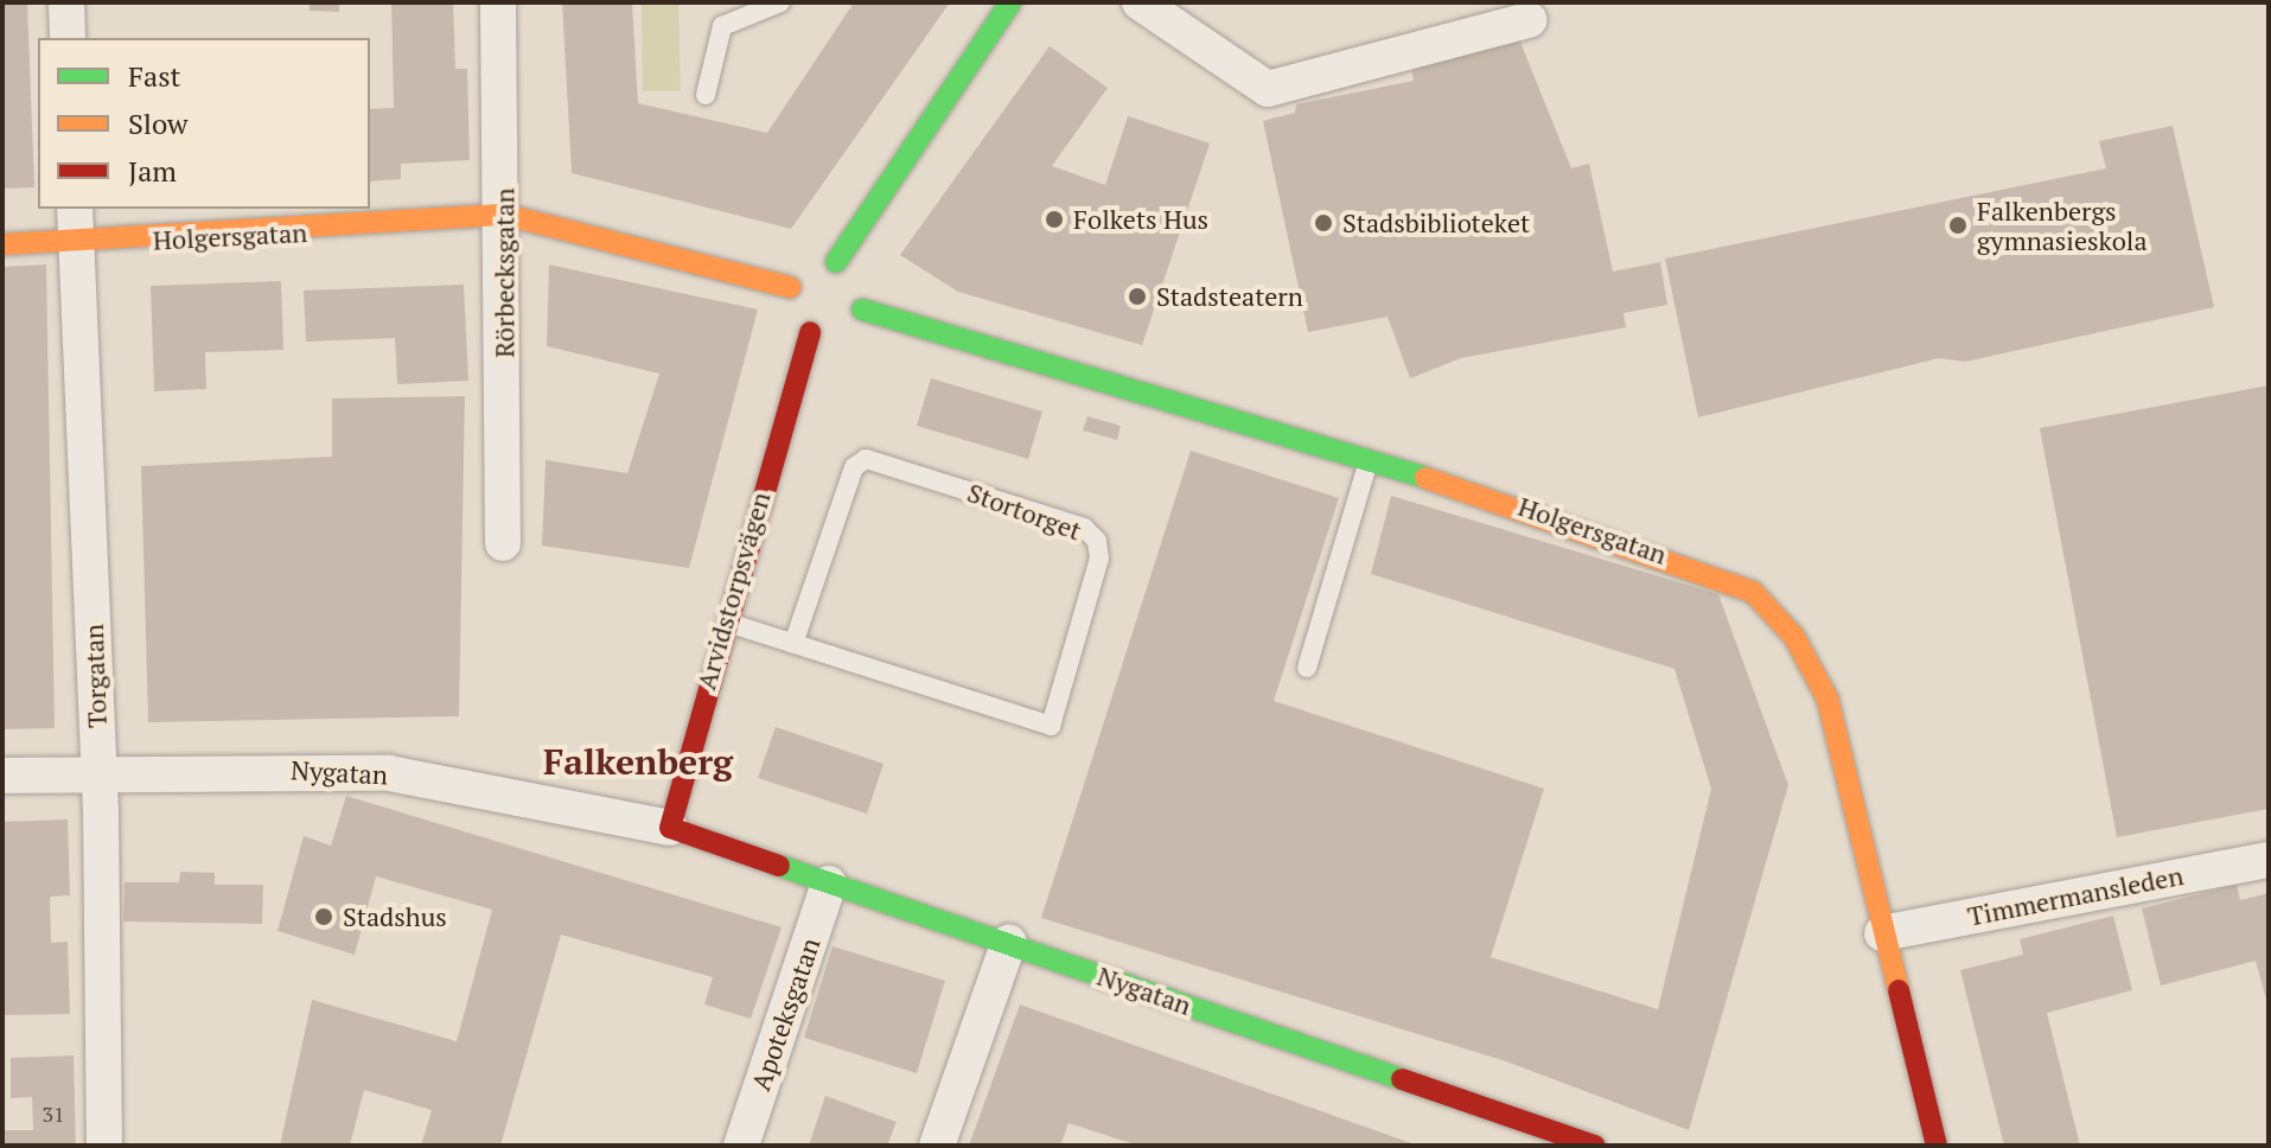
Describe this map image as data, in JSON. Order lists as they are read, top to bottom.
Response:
{
  "streets": {
    "main road": ["Holgersgatan", "Arvidstorpsvägen", "Nygatan"],
    "street": [
      "Rörbecksgatan",
      "Torgatan",
      "Timmermansleden",
      "Apoteksgatan"
    ],
    "lane": ["Stortorget"]
  },
  "crossings": [
    ["Holgersgatan", "Rörbecksgatan"],
    ["Holgersgatan", "Arvidstorpsvägen"],
    ["Holgersgatan", "Torgatan"],
    ["Holgersgatan", "Timmermansleden"],
    ["Stortorget", "Arvidstorpsvägen"],
    ["Arvidstorpsvägen", "Nygatan"],
    ["Torgatan", "Nygatan"],
    ["Nygatan", "Apoteksgatan"]
  ],
  "districts": ["Falkenberg"],
  "places": [
    "Folkets Hus",
    "Stadsbiblioteket",
    "Falkenbergs gymnasieskola",
    "Stadsteatern",
    "Stadshus"
  ],
  "house_numbers": ["31"],
  "legend": ["Fast", "Slow", "Jam"]
}
